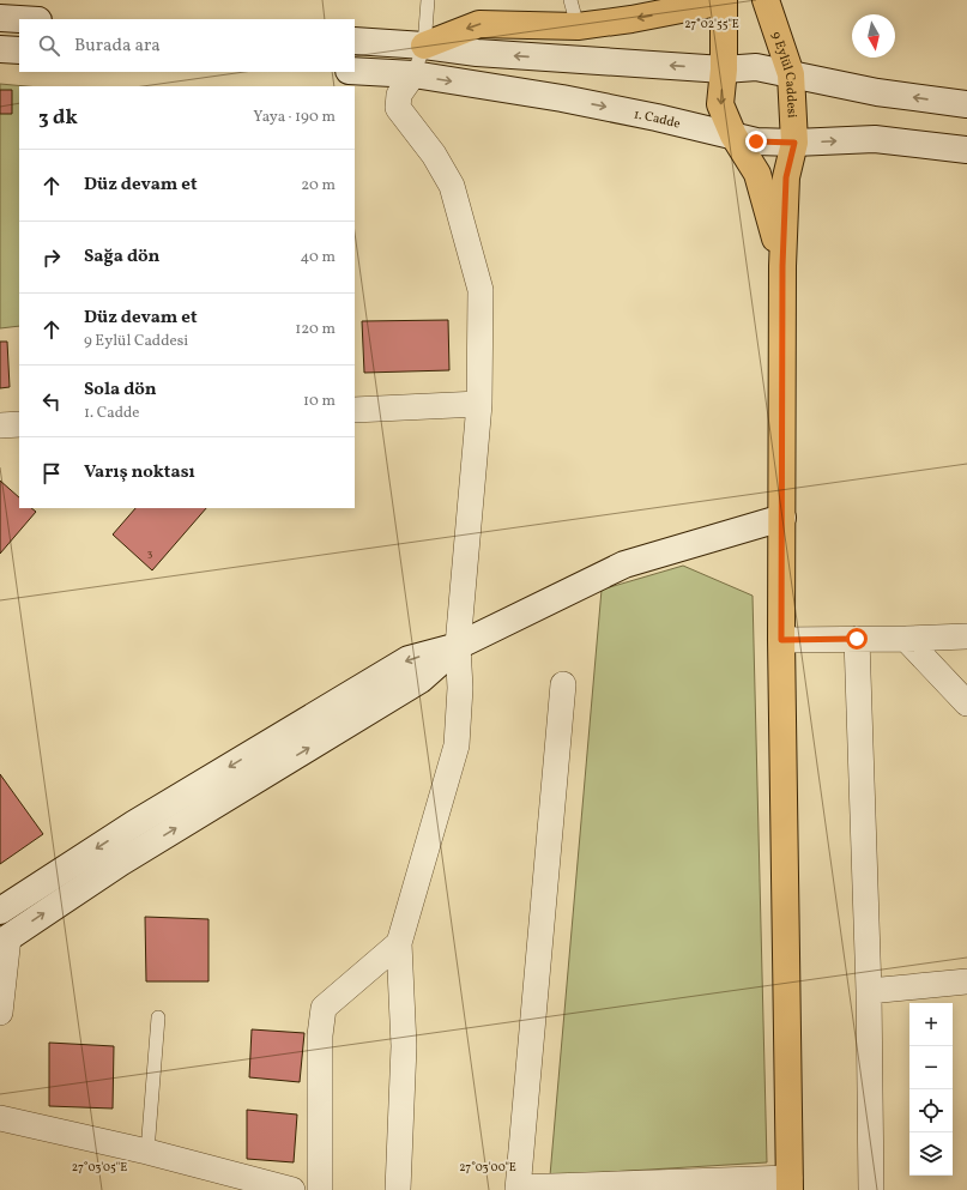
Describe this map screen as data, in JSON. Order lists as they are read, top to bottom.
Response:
{
  "streets": {
    "main road": ["9 Eylül Caddesi"],
    "street": ["1. Cadde"]
  },
  "crossings": [
    ["9 Eylül Caddesi", "1. Cadde"]
  ],
  "house_numbers": ["3"],
  "north": "bottom",
  "page": {
    "search": "Burada ara",
    "heading": ["3 dk", "Yaya · 190 m"],
    "list": [
      ["Düz devam et", "20 m"],
      ["Sağa dön", "40 m"],
      ["Düz devam et", "9 Eylül Caddesi", "120 m"],
      ["Sola dön", "1. Cadde", "10 m"],
      "Varış noktası"
    ],
    "map_buttons": ["+", "−"]
  },
  "coordinates": ["27°02'55\"E", "27°03'05\"E", "27°03'00\"E"]
}
